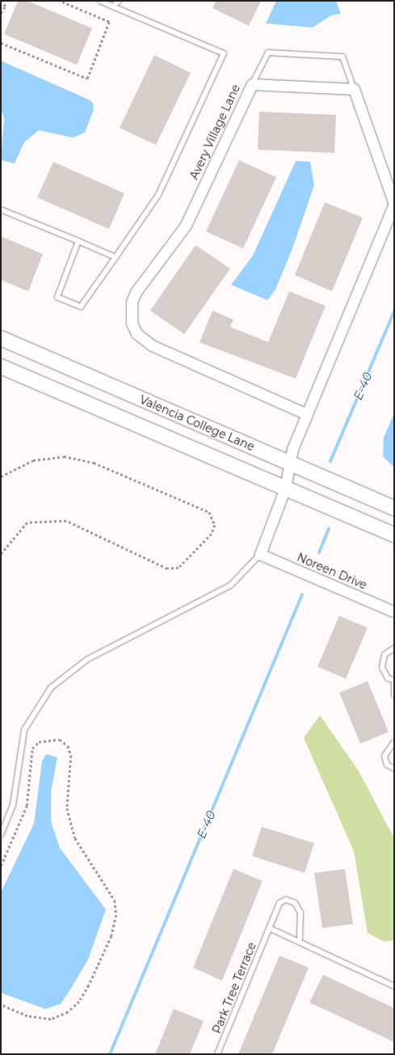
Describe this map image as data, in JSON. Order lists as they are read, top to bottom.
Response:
{
  "streets": {
    "street": ["Avery Village Lane", "Valencia College Lane", "Noreen Drive"],
    "lane": ["Park Tree Terrace"]
  },
  "water": ["E-40"]
}
